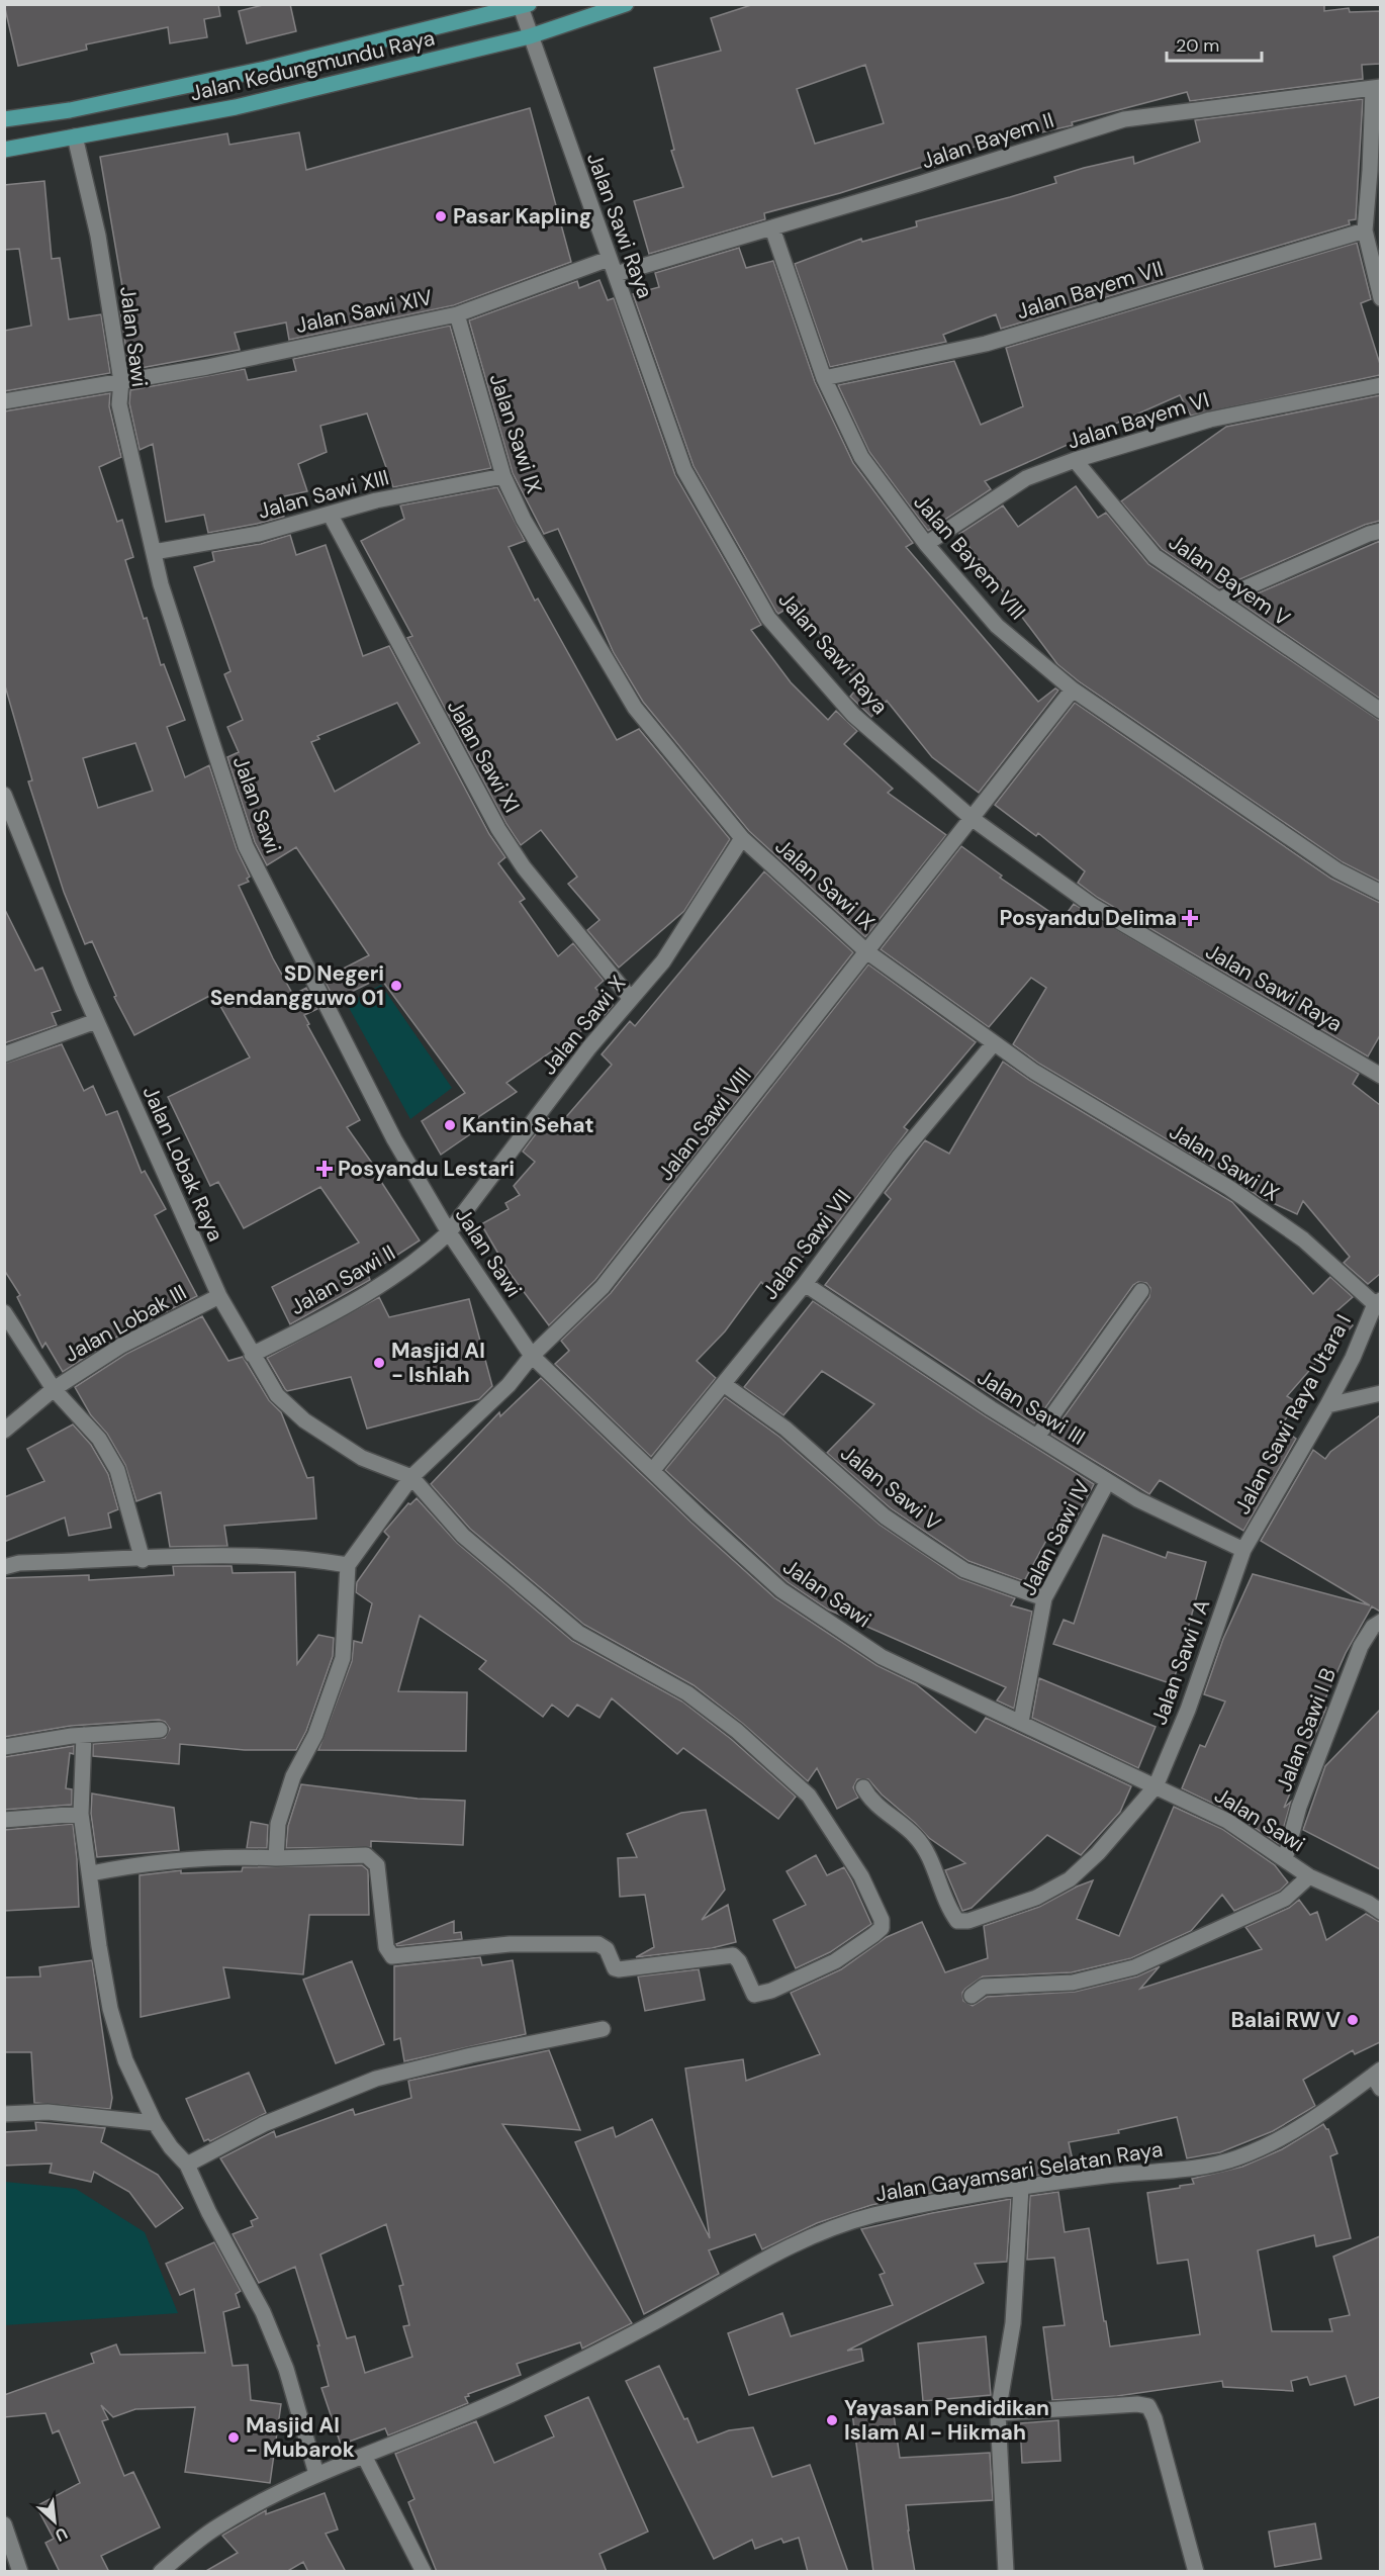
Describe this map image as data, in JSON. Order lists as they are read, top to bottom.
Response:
{
  "streets": {
    "main road": ["Jalan Kedungmundu Raya"],
    "street": [
      "Jalan Bayem II",
      "Jalan Sawi Raya",
      "Jalan Bayem VII",
      "Jalan Sawi XIV",
      "Jalan Sawi",
      "Jalan Bayem VI",
      "Jalan Sawi IX",
      "Jalan Sawi XIII",
      "Jalan Bayem VIII",
      "Jalan Bayem V",
      "Jalan Sawi XI",
      "Jalan Sawi X",
      "Jalan Sawi VIII",
      "Jalan Lobak Raya",
      "Jalan Sawi VII",
      "Jalan Sawi II",
      "Jalan Lobak III",
      "Jalan Sawi III",
      "Jalan Sawi Raya Utara I",
      "Jalan Sawi V",
      "Jalan Sawi IV",
      "Jalan Sawi I A",
      "Jalan Sawi I B",
      "Jalan Gayamsari Selatan Raya"
    ]
  },
  "crossings": [
    ["Jalan Kedungmundu Raya", "Jalan Sawi Raya"],
    ["Jalan Kedungmundu Raya", "Jalan Sawi"],
    ["Jalan Bayem II", "Jalan Sawi Raya"],
    ["Jalan Bayem II", "Jalan Bayem VIII"],
    ["Jalan Sawi Raya", "Jalan Sawi XIV"],
    ["Jalan Sawi Raya", "Jalan Sawi VIII"],
    ["Jalan Bayem VII", "Jalan Bayem VIII"],
    ["Jalan Sawi XIV", "Jalan Sawi"],
    ["Jalan Sawi XIV", "Jalan Sawi IX"],
    ["Jalan Sawi", "Jalan Sawi XIII"],
    ["Jalan Sawi", "Jalan Sawi X"],
    ["Jalan Sawi", "Jalan Sawi VIII"],
    ["Jalan Sawi", "Jalan Sawi VII"],
    ["Jalan Sawi", "Jalan Sawi II"],
    ["Jalan Sawi", "Jalan Sawi IV"],
    ["Jalan Sawi", "Jalan Sawi I A"],
    ["Jalan Sawi", "Jalan Sawi I B"],
    ["Jalan Bayem VI", "Jalan Bayem VIII"],
    ["Jalan Bayem VI", "Jalan Bayem V"],
    ["Jalan Sawi IX", "Jalan Sawi XIII"],
    ["Jalan Sawi IX", "Jalan Sawi X"],
    ["Jalan Sawi IX", "Jalan Sawi VIII"],
    ["Jalan Sawi IX", "Jalan Sawi VII"],
    ["Jalan Sawi IX", "Jalan Sawi Raya Utara I"],
    ["Jalan Sawi XIII", "Jalan Sawi XI"],
    ["Jalan Bayem VIII", "Jalan Sawi VIII"],
    ["Jalan Sawi XI", "Jalan Sawi X"],
    ["Jalan Sawi X", "Jalan Sawi II"],
    ["Jalan Sawi VIII", "Jalan Lobak Raya"],
    ["Jalan Lobak Raya", "Jalan Sawi II"],
    ["Jalan Lobak Raya", "Jalan Lobak III"],
    ["Jalan Sawi VII", "Jalan Sawi III"],
    ["Jalan Sawi VII", "Jalan Sawi V"],
    ["Jalan Sawi III", "Jalan Sawi Raya Utara I"],
    ["Jalan Sawi III", "Jalan Sawi IV"],
    ["Jalan Sawi III", "Jalan Sawi I A"],
    ["Jalan Sawi Raya Utara I", "Jalan Sawi I A"],
    ["Jalan Sawi V", "Jalan Sawi IV"]
  ],
  "places": {
    "other": [
      "Pasar Kapling",
      "SD Negeri Sendangguwo 01",
      "Kantin Sehat",
      "Masjid Al - Ishlah",
      "Balai RW V",
      "Yayasan Pendidikan Islam Al - Hikmah",
      "Masjid Al - Mubarok"
    ],
    "health": ["Posyandu Delima", "Posyandu Lestari"]
  },
  "scale_bar": "20 m",
  "north": "bottom right"
}
